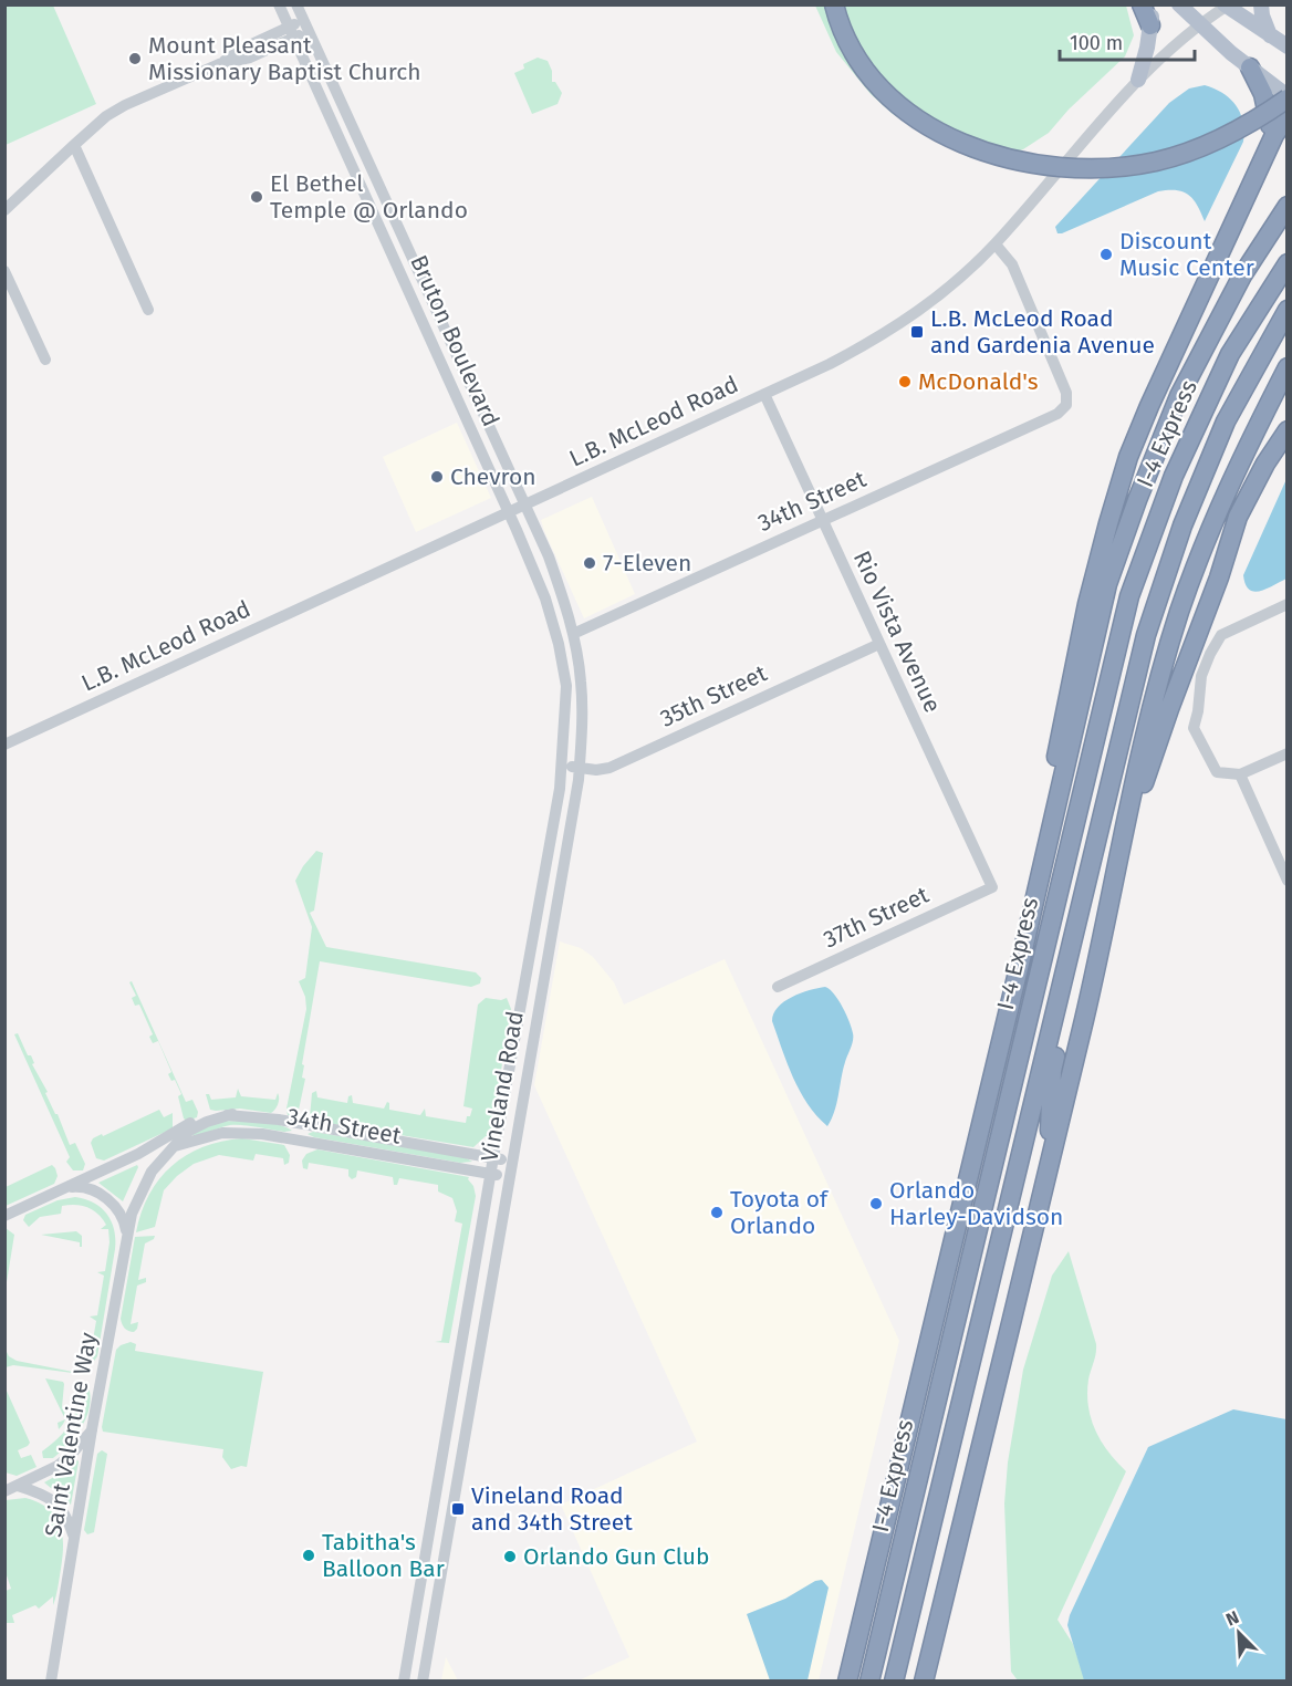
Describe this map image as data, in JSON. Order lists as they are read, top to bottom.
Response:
{
  "streets": {
    "highway": ["I-4 Express"],
    "street": [
      "Bruton Boulevard",
      "L.B. McLeod Road",
      "34th Street",
      "Rio Vista Avenue",
      "35th Street",
      "37th Street",
      "Vineland Road",
      "Saint Valentine Way"
    ]
  },
  "crossings": [
    ["Bruton Boulevard", "L.B. McLeod Road"],
    ["Bruton Boulevard", "Vineland Road"],
    ["L.B. McLeod Road", "34th Street"],
    ["L.B. McLeod Road", "Rio Vista Avenue"],
    ["L.B. McLeod Road", "Vineland Road"],
    ["34th Street", "Rio Vista Avenue"],
    ["34th Street", "Vineland Road"],
    ["34th Street", "Saint Valentine Way"],
    ["Rio Vista Avenue", "35th Street"],
    ["Rio Vista Avenue", "37th Street"],
    ["35th Street", "Vineland Road"]
  ],
  "places": {
    "other": [
      "Mount Pleasant Missionary Baptist Church",
      "El Bethel Temple @ Orlando",
      "Discount Music Center",
      "McDonald's",
      "Chevron",
      "7-Eleven",
      "Orlando Harley-Davidson",
      "Toyota of Orlando",
      "Tabitha's Balloon Bar",
      "Orlando Gun Club"
    ],
    "transit": ["L.B. McLeod Road and Gardenia Avenue", "Vineland Road and 34th Street"]
  },
  "scale_bar": "100 m",
  "north": "top left"
}
